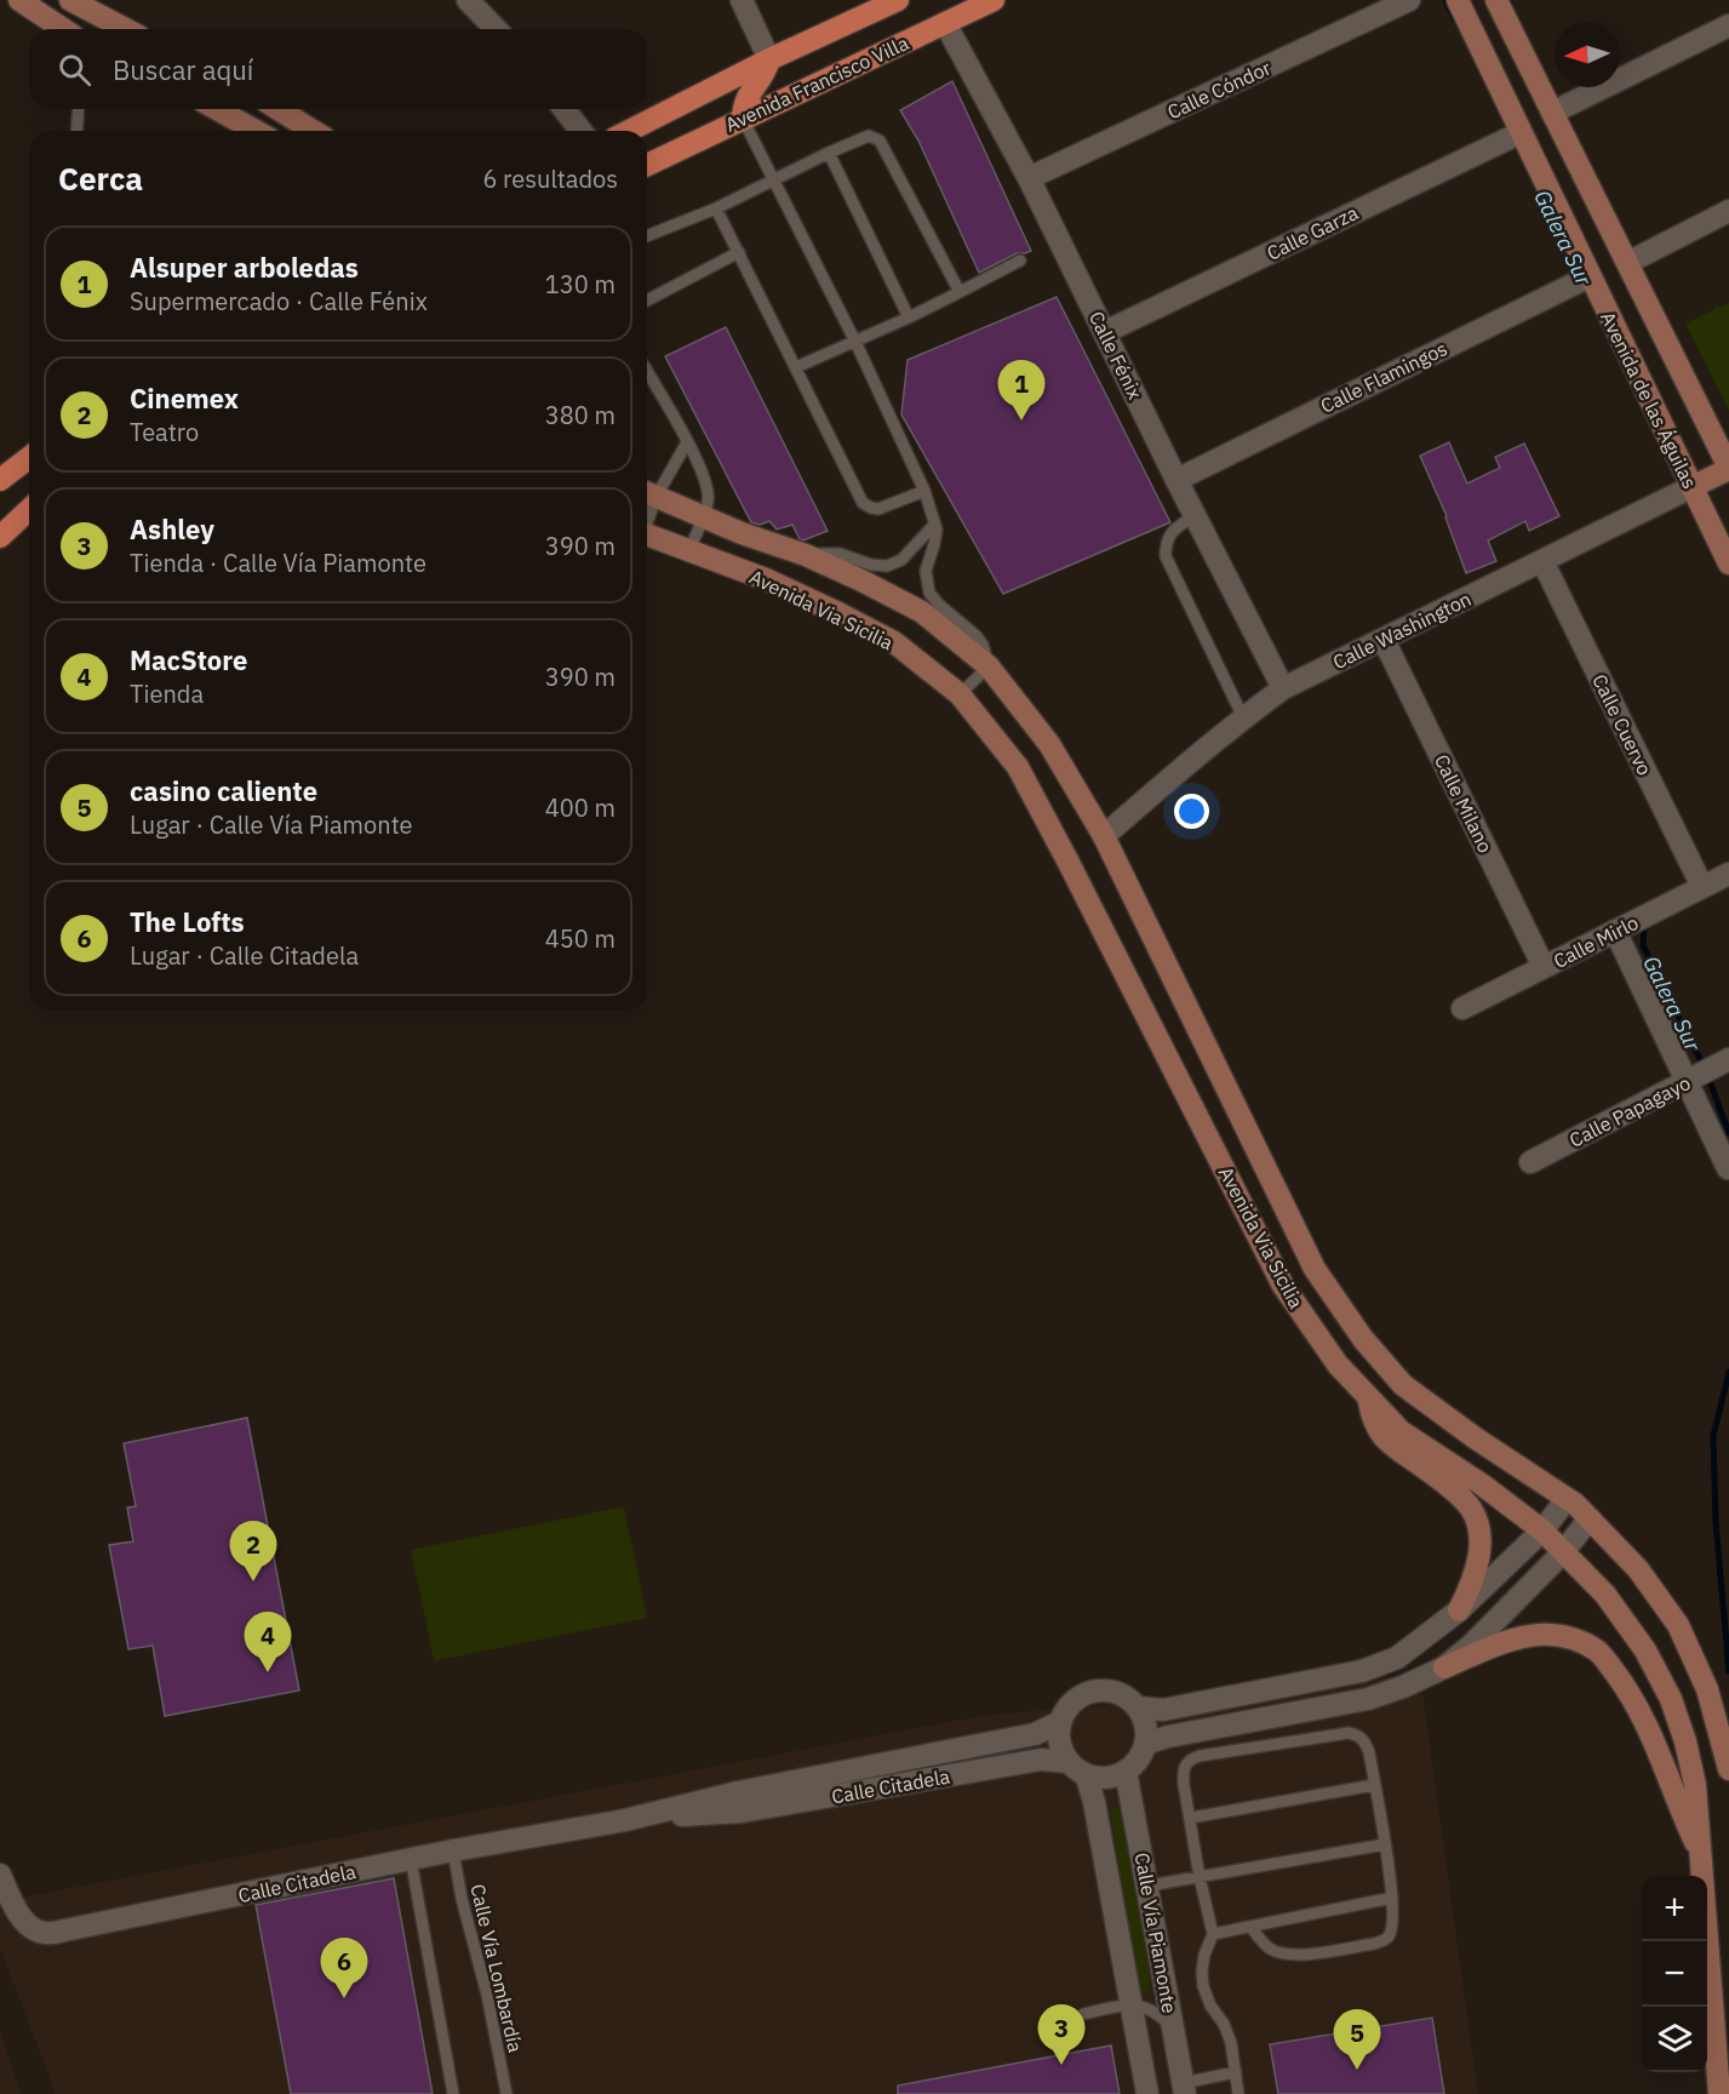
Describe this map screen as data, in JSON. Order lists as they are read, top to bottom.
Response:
{
  "streets": {
    "main road": ["Avenida Francisco Villa"],
    "street": [
      "Calle Cóndor",
      "Calle Garza",
      "Calle Fénix",
      "Calle Flamingos",
      "Avenida de las Águilas",
      "Avenida Via Sicilia",
      "Calle Washington",
      "Calle Cuervo",
      "Calle Milano",
      "Calle Mirlo",
      "Calle Papagayo",
      "Calle Citadela",
      "Calle Vía Piamonte"
    ],
    "lane": ["Calle Vía Lombardía"]
  },
  "crossings": [
    ["Avenida Francisco Villa", "Calle Fénix"],
    ["Calle Cóndor", "Calle Fénix"],
    ["Calle Garza", "Calle Fénix"],
    ["Calle Garza", "Avenida de las Águilas"],
    ["Calle Fénix", "Calle Flamingos"],
    ["Calle Fénix", "Calle Washington"],
    ["Calle Flamingos", "Avenida de las Águilas"],
    ["Avenida de las Águilas", "Calle Washington"],
    ["Avenida Via Sicilia", "Calle Washington"],
    ["Calle Washington", "Calle Cuervo"],
    ["Calle Washington", "Calle Milano"],
    ["Calle Cuervo", "Calle Mirlo"],
    ["Calle Milano", "Calle Mirlo"],
    ["Calle Citadela", "Calle Vía Piamonte"],
    ["Calle Citadela", "Calle Vía Lombardía"]
  ],
  "water": ["Galera Sur"],
  "north": "left",
  "page": {
    "search": "Buscar aquí",
    "heading": ["Cerca", "6 resultados"],
    "list": [
      {
        "mark": "1",
        "name": "Alsuper arboledas",
        "note": "Supermercado · Calle Fénix",
        "value": "130 m"
      },
      {
        "mark": "2",
        "name": "Cinemex",
        "note": "Teatro",
        "value": "380 m"
      },
      {
        "mark": "3",
        "name": "Ashley",
        "note": "Tienda · Calle Vía Piamonte",
        "value": "390 m"
      },
      {
        "mark": "4",
        "name": "MacStore",
        "note": "Tienda",
        "value": "390 m"
      },
      {
        "mark": "5",
        "name": "casino caliente",
        "note": "Lugar · Calle Vía Piamonte",
        "value": "400 m"
      },
      {
        "mark": "6",
        "name": "The Lofts",
        "note": "Lugar · Calle Citadela",
        "value": "450 m"
      }
    ],
    "pins": [
      "1",
      "2",
      "4",
      "6",
      "3",
      "5"
    ],
    "map_buttons": ["+", "−"]
  }
}
